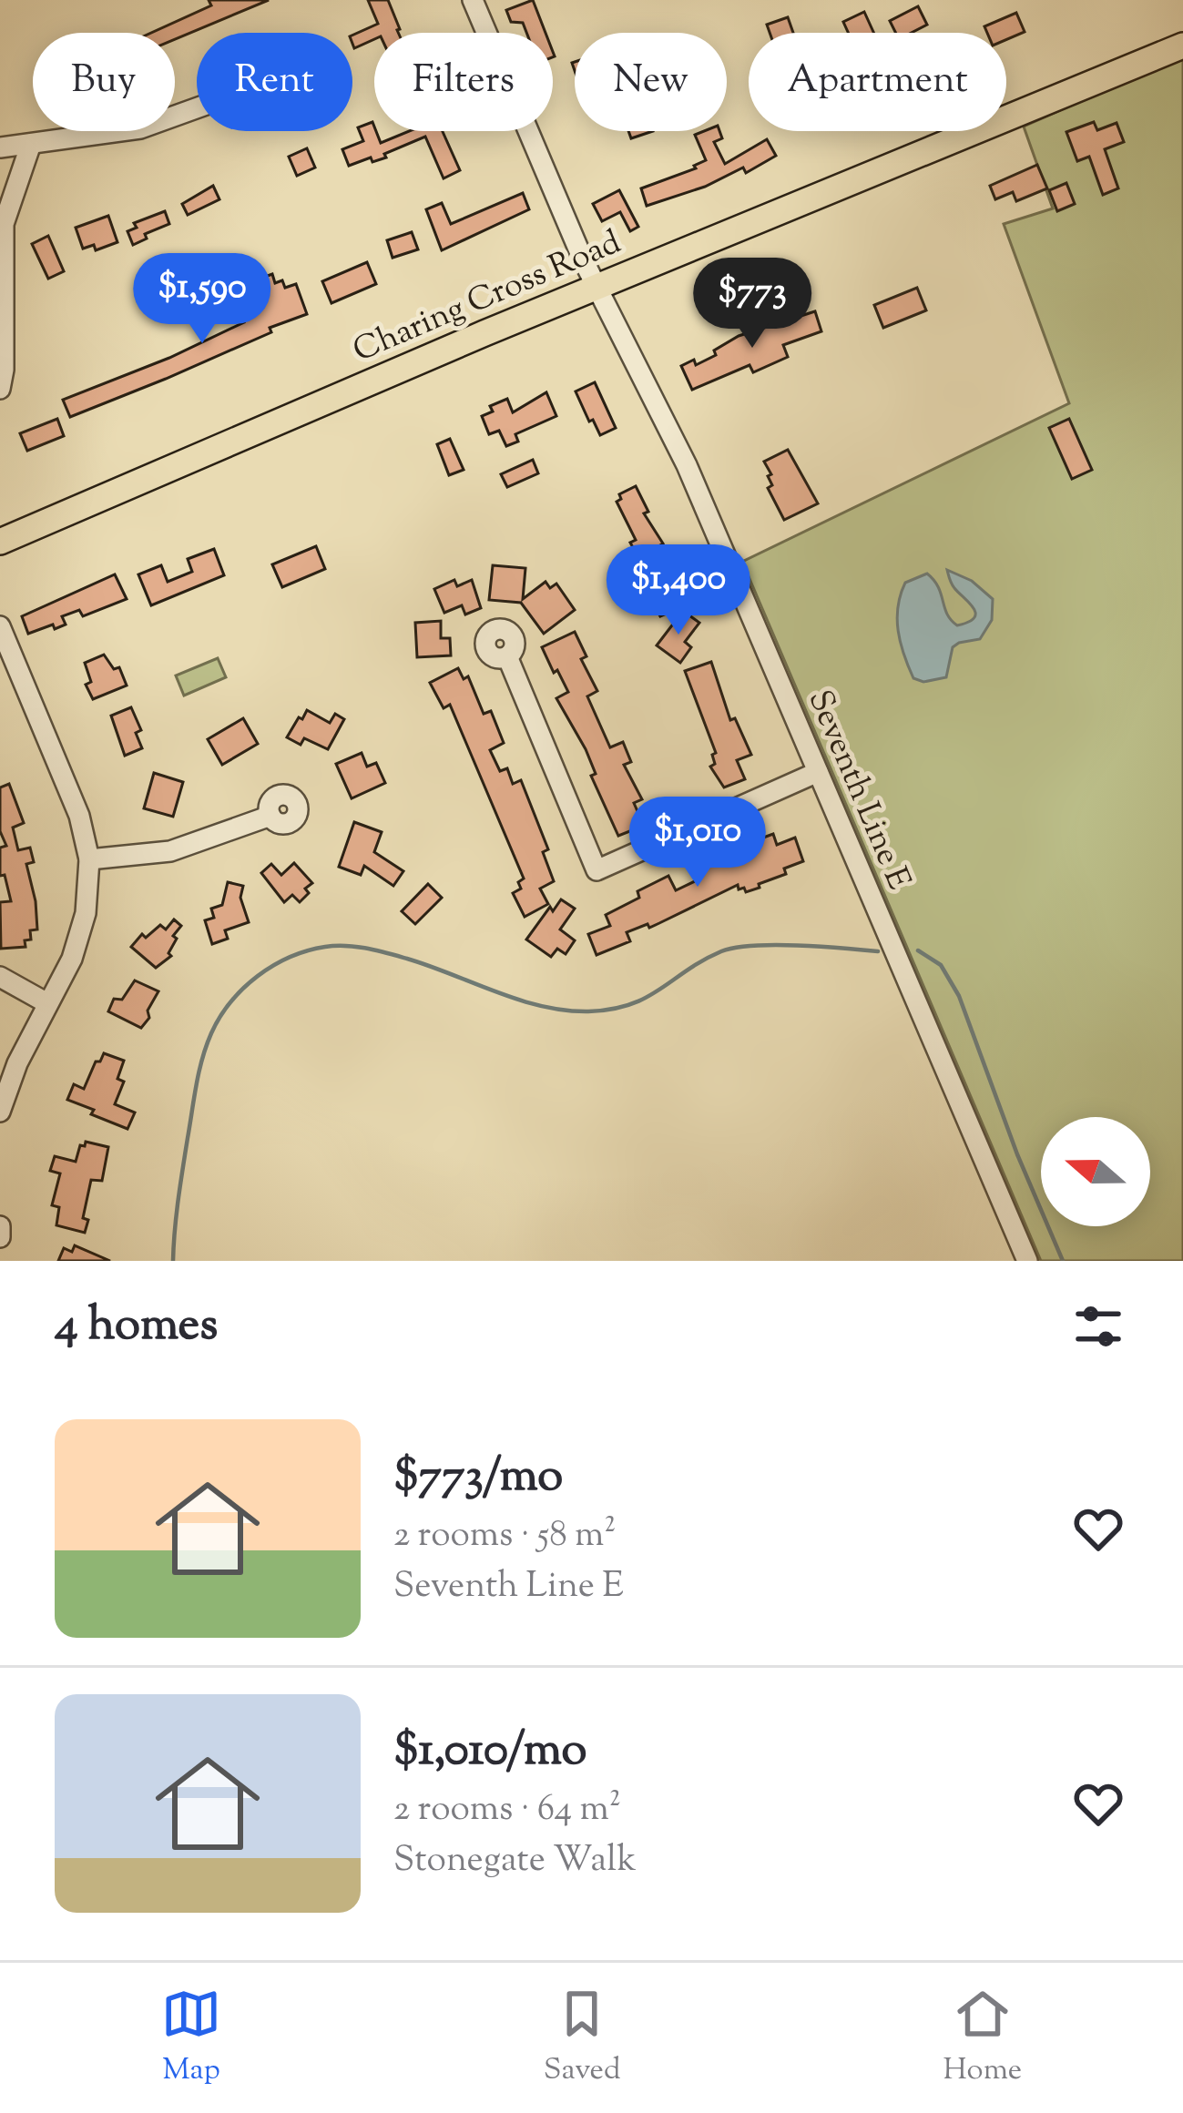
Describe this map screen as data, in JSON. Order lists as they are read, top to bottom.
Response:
{
  "streets": {
    "main road": ["Charing Cross Road"],
    "street": ["Seventh Line E"]
  },
  "crossings": [
    ["Charing Cross Road", "Seventh Line E"]
  ],
  "north": "left",
  "page": {
    "chip": [
      "Buy",
      "Rent",
      "Filters",
      "New",
      "Apartment"
    ],
    "price": [
      "$1,590",
      "$773",
      "$1,400",
      "$1,010"
    ],
    "heading": "4 homes",
    "list": [
      {
        "name": "$773/mo",
        "note": "2 rooms · 58 m² · Seventh Line E"
      },
      {
        "name": "$1,010/mo",
        "note": "2 rooms · 64 m² · Stonegate Walk"
      }
    ],
    "tabs": ["Map", "Saved", "Home"]
  }
}
